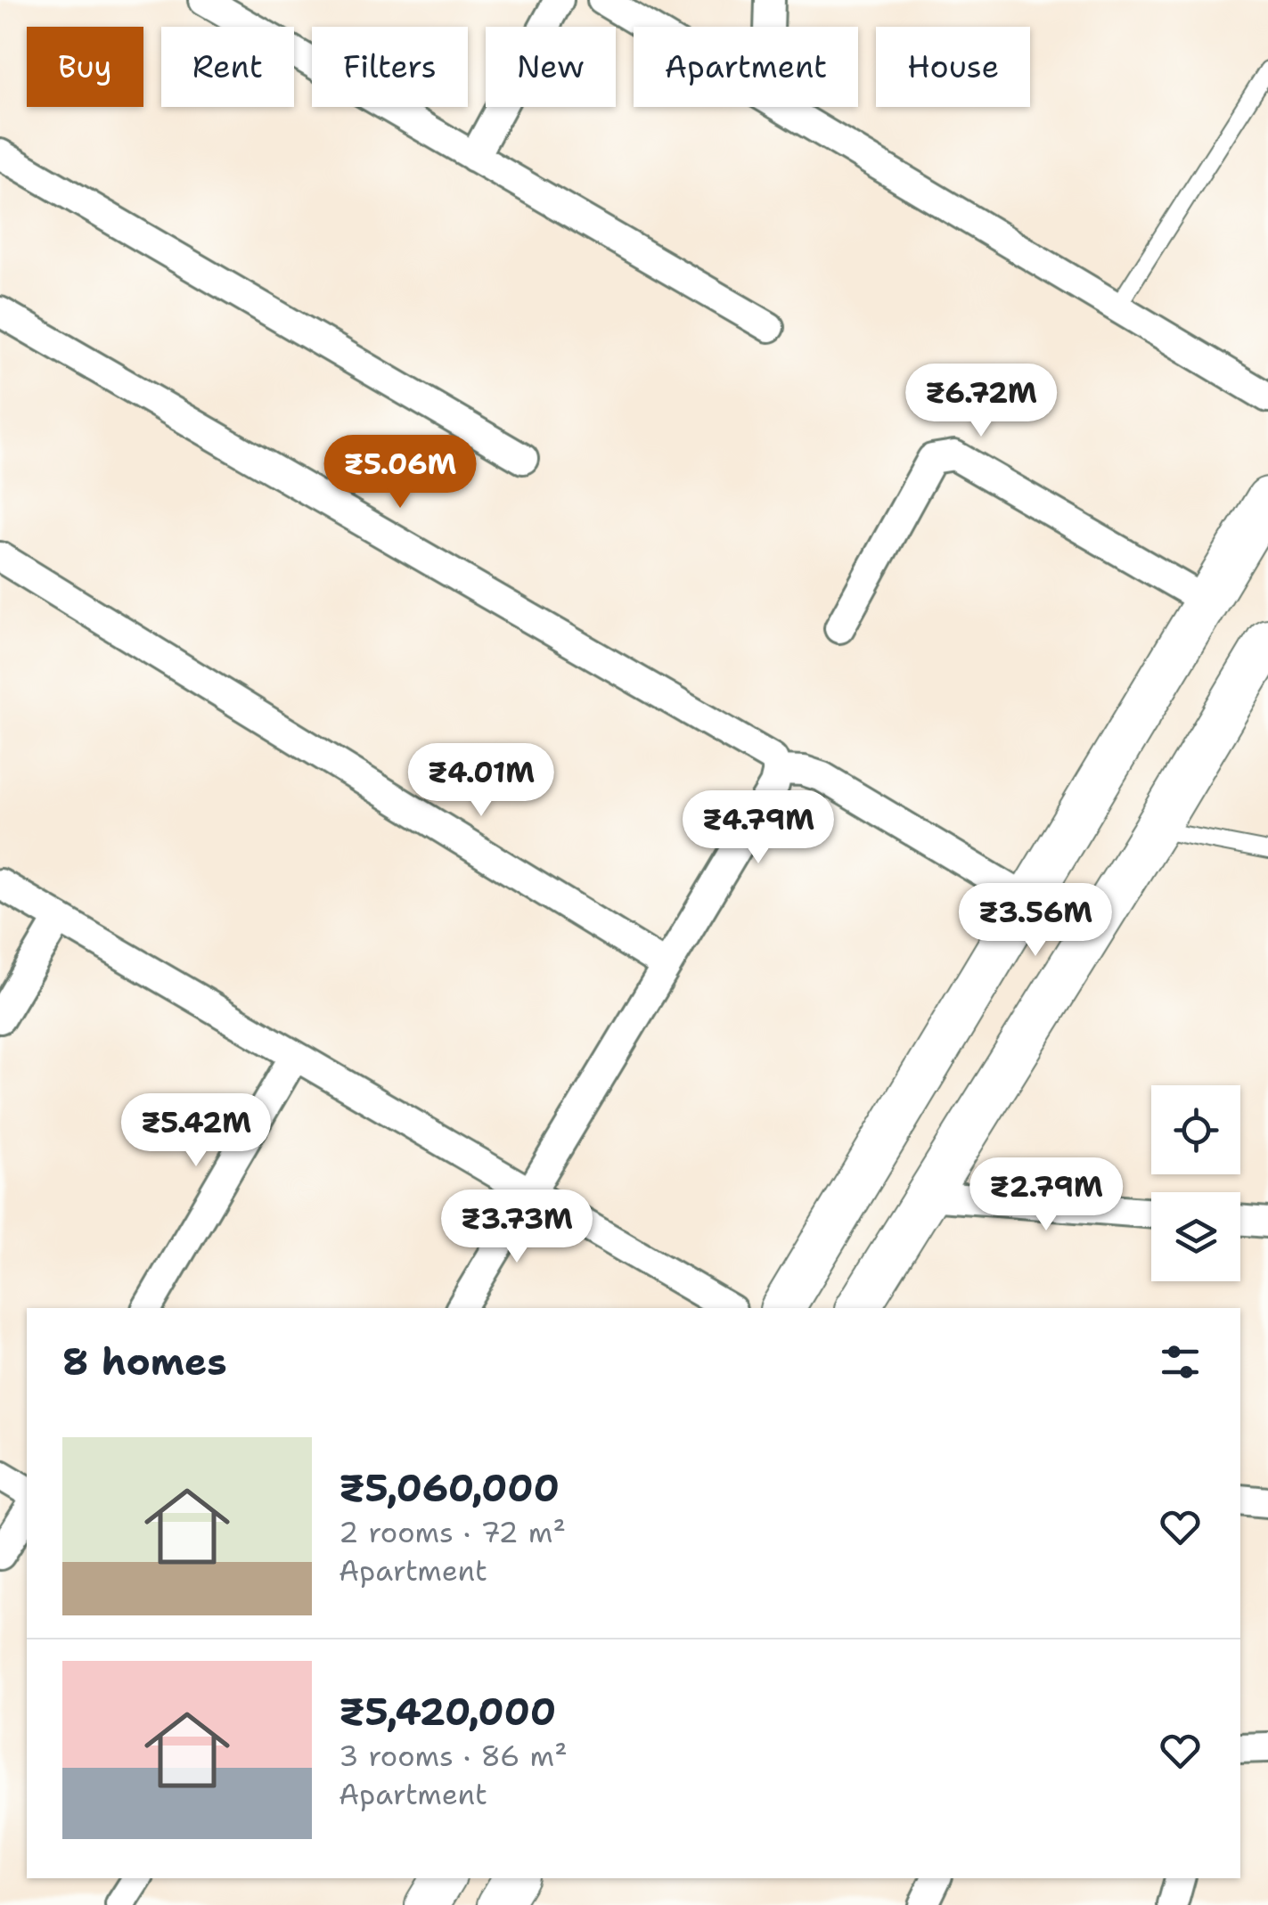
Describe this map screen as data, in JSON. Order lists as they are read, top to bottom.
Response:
{
  "page": {
    "chip": [
      "Buy",
      "Rent",
      "Filters",
      "New",
      "Apartment",
      "House"
    ],
    "price": [
      "₹6.72M",
      "₹5.06M",
      "₹4.01M",
      "₹4.79M",
      "₹3.56M",
      "₹5.42M",
      "₹2.79M",
      "₹3.73M"
    ],
    "heading": "8 homes",
    "list": [
      {
        "name": "₹5,060,000",
        "note": "2 rooms · 72 m² · Apartment"
      },
      {
        "name": "₹5,420,000",
        "note": "3 rooms · 86 m² · Apartment"
      }
    ]
  }
}
